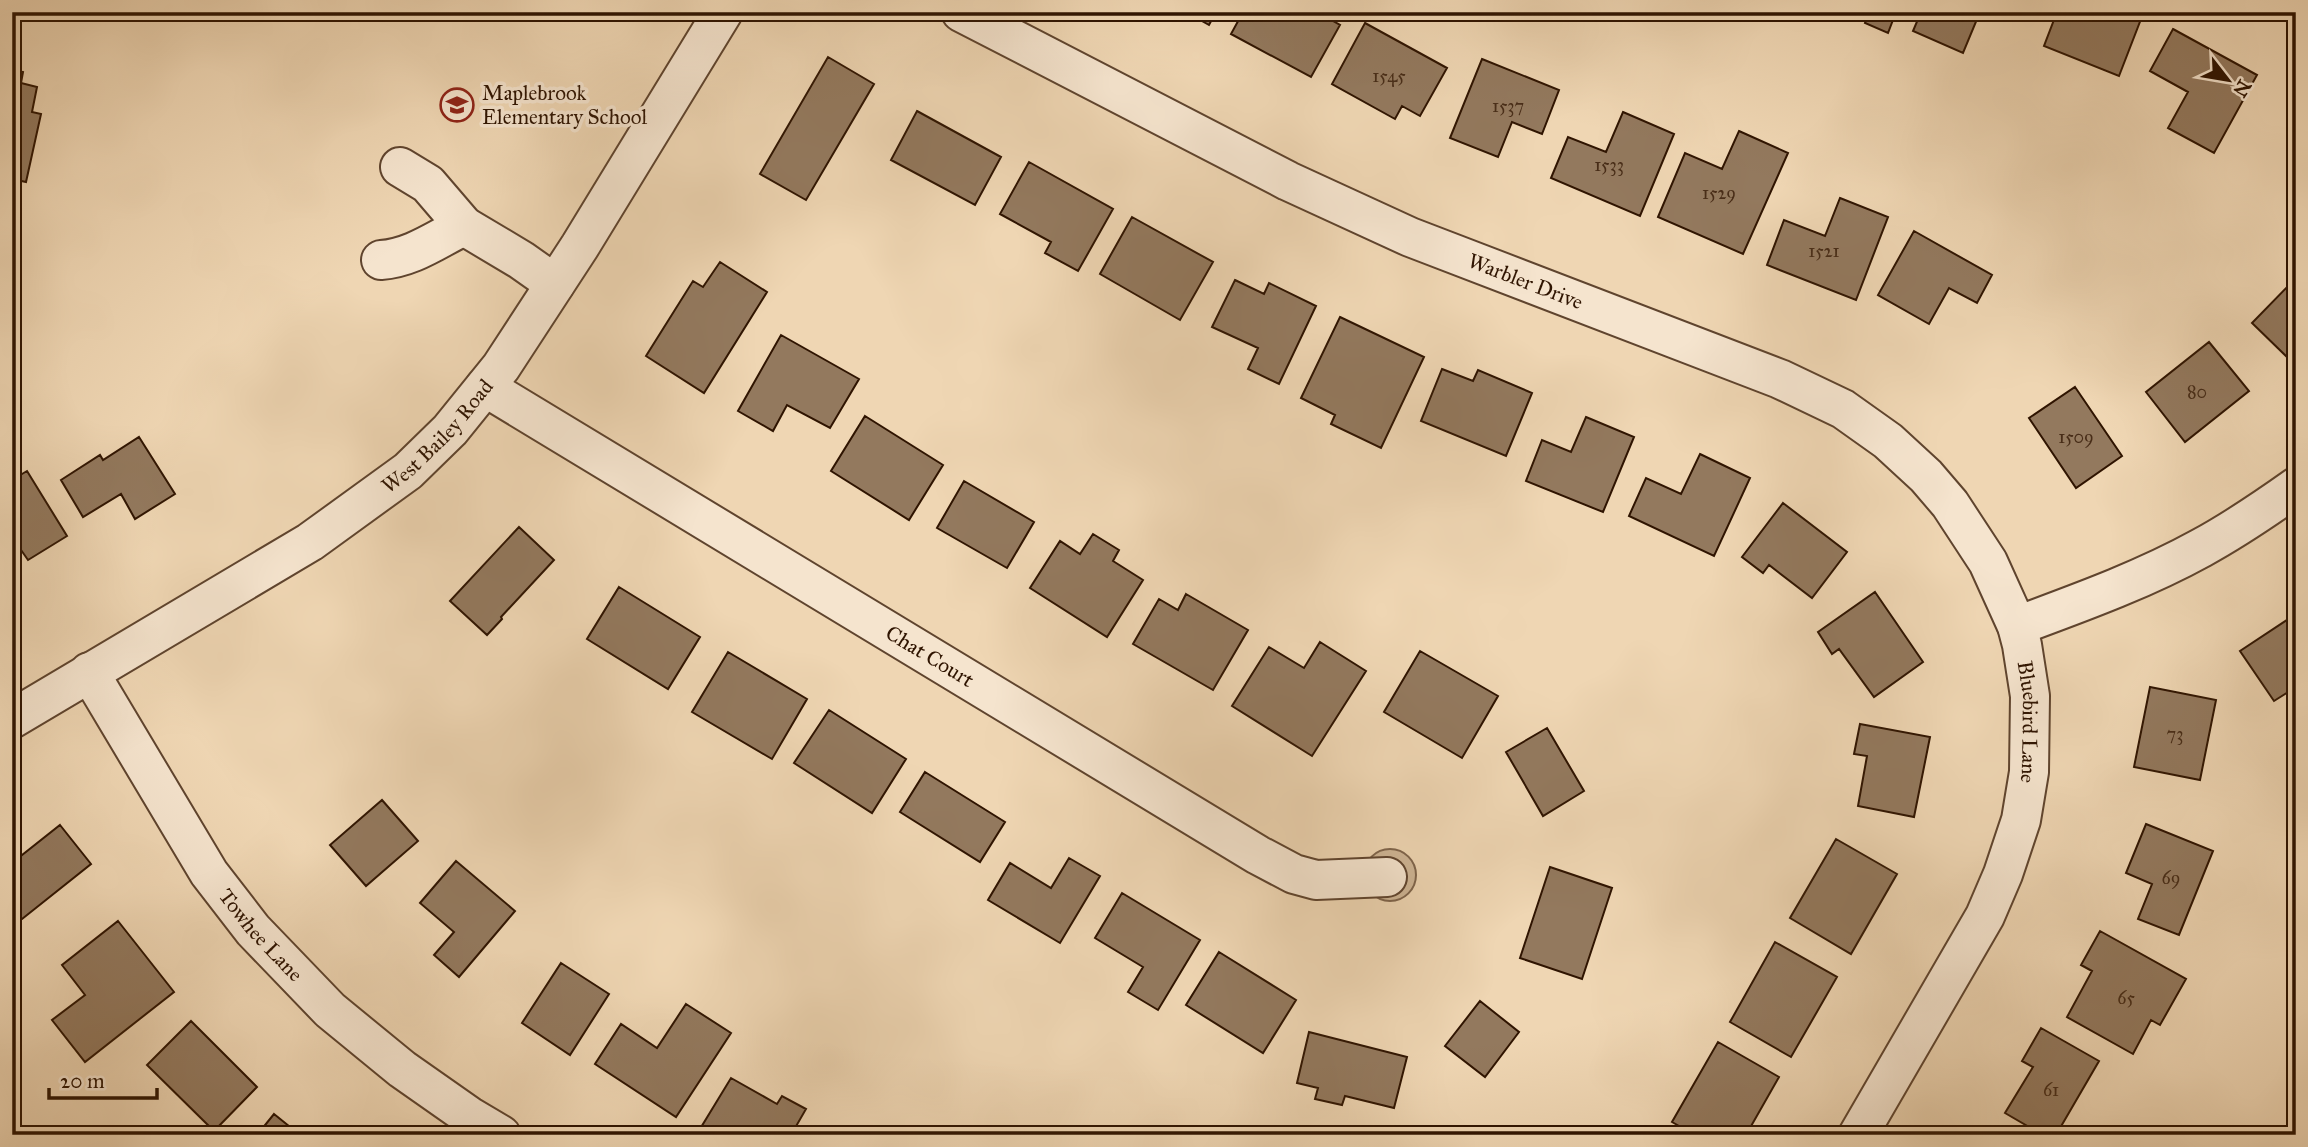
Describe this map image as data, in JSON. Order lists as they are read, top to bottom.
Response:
{
  "streets": {
    "street": [
      "Warbler Drive",
      "West Bailey Road",
      "Chat Court",
      "Bluebird Lane",
      "Towhee Lane"
    ]
  },
  "crossings": [
    ["Warbler Drive", "Bluebird Lane"],
    ["West Bailey Road", "Chat Court"],
    ["West Bailey Road", "Towhee Lane"]
  ],
  "places": {
    "school or university": ["Maplebrook Elementary School"]
  },
  "house_numbers": [
    "1545",
    "1537",
    "1533",
    "1529",
    "1521",
    "80",
    "1509",
    "73",
    "69",
    "65",
    "61"
  ],
  "scale_bar": "20 m",
  "north": "bottom right"
}
